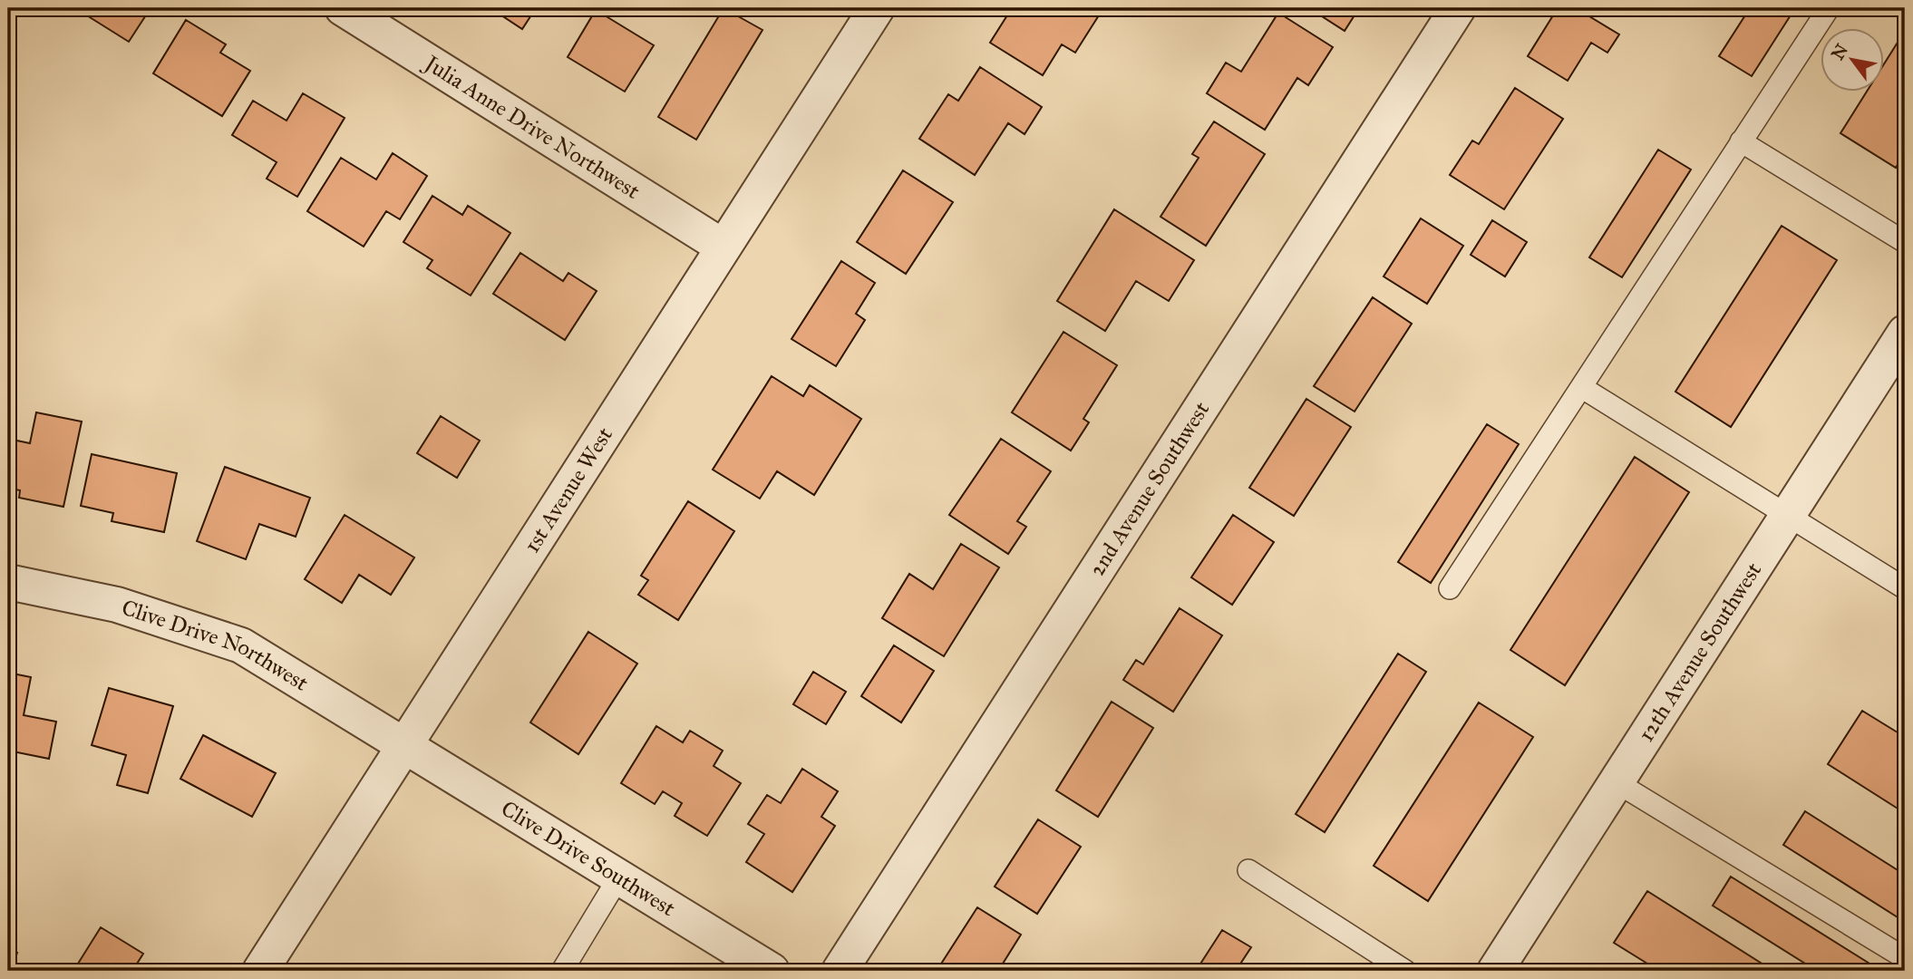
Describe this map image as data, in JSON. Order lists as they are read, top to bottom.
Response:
{
  "streets": {
    "street": [
      "Julia Anne Drive Northwest",
      "1st Avenue West",
      "2nd Avenue Southwest",
      "Clive Drive Northwest",
      "12th Avenue Southwest",
      "Clive Drive Southwest"
    ]
  },
  "crossings": [
    ["Julia Anne Drive Northwest", "1st Avenue West"],
    ["1st Avenue West", "Clive Drive Northwest"],
    ["1st Avenue West", "Clive Drive Southwest"],
    ["Clive Drive Northwest", "Clive Drive Southwest"]
  ],
  "north": "top left"
}
